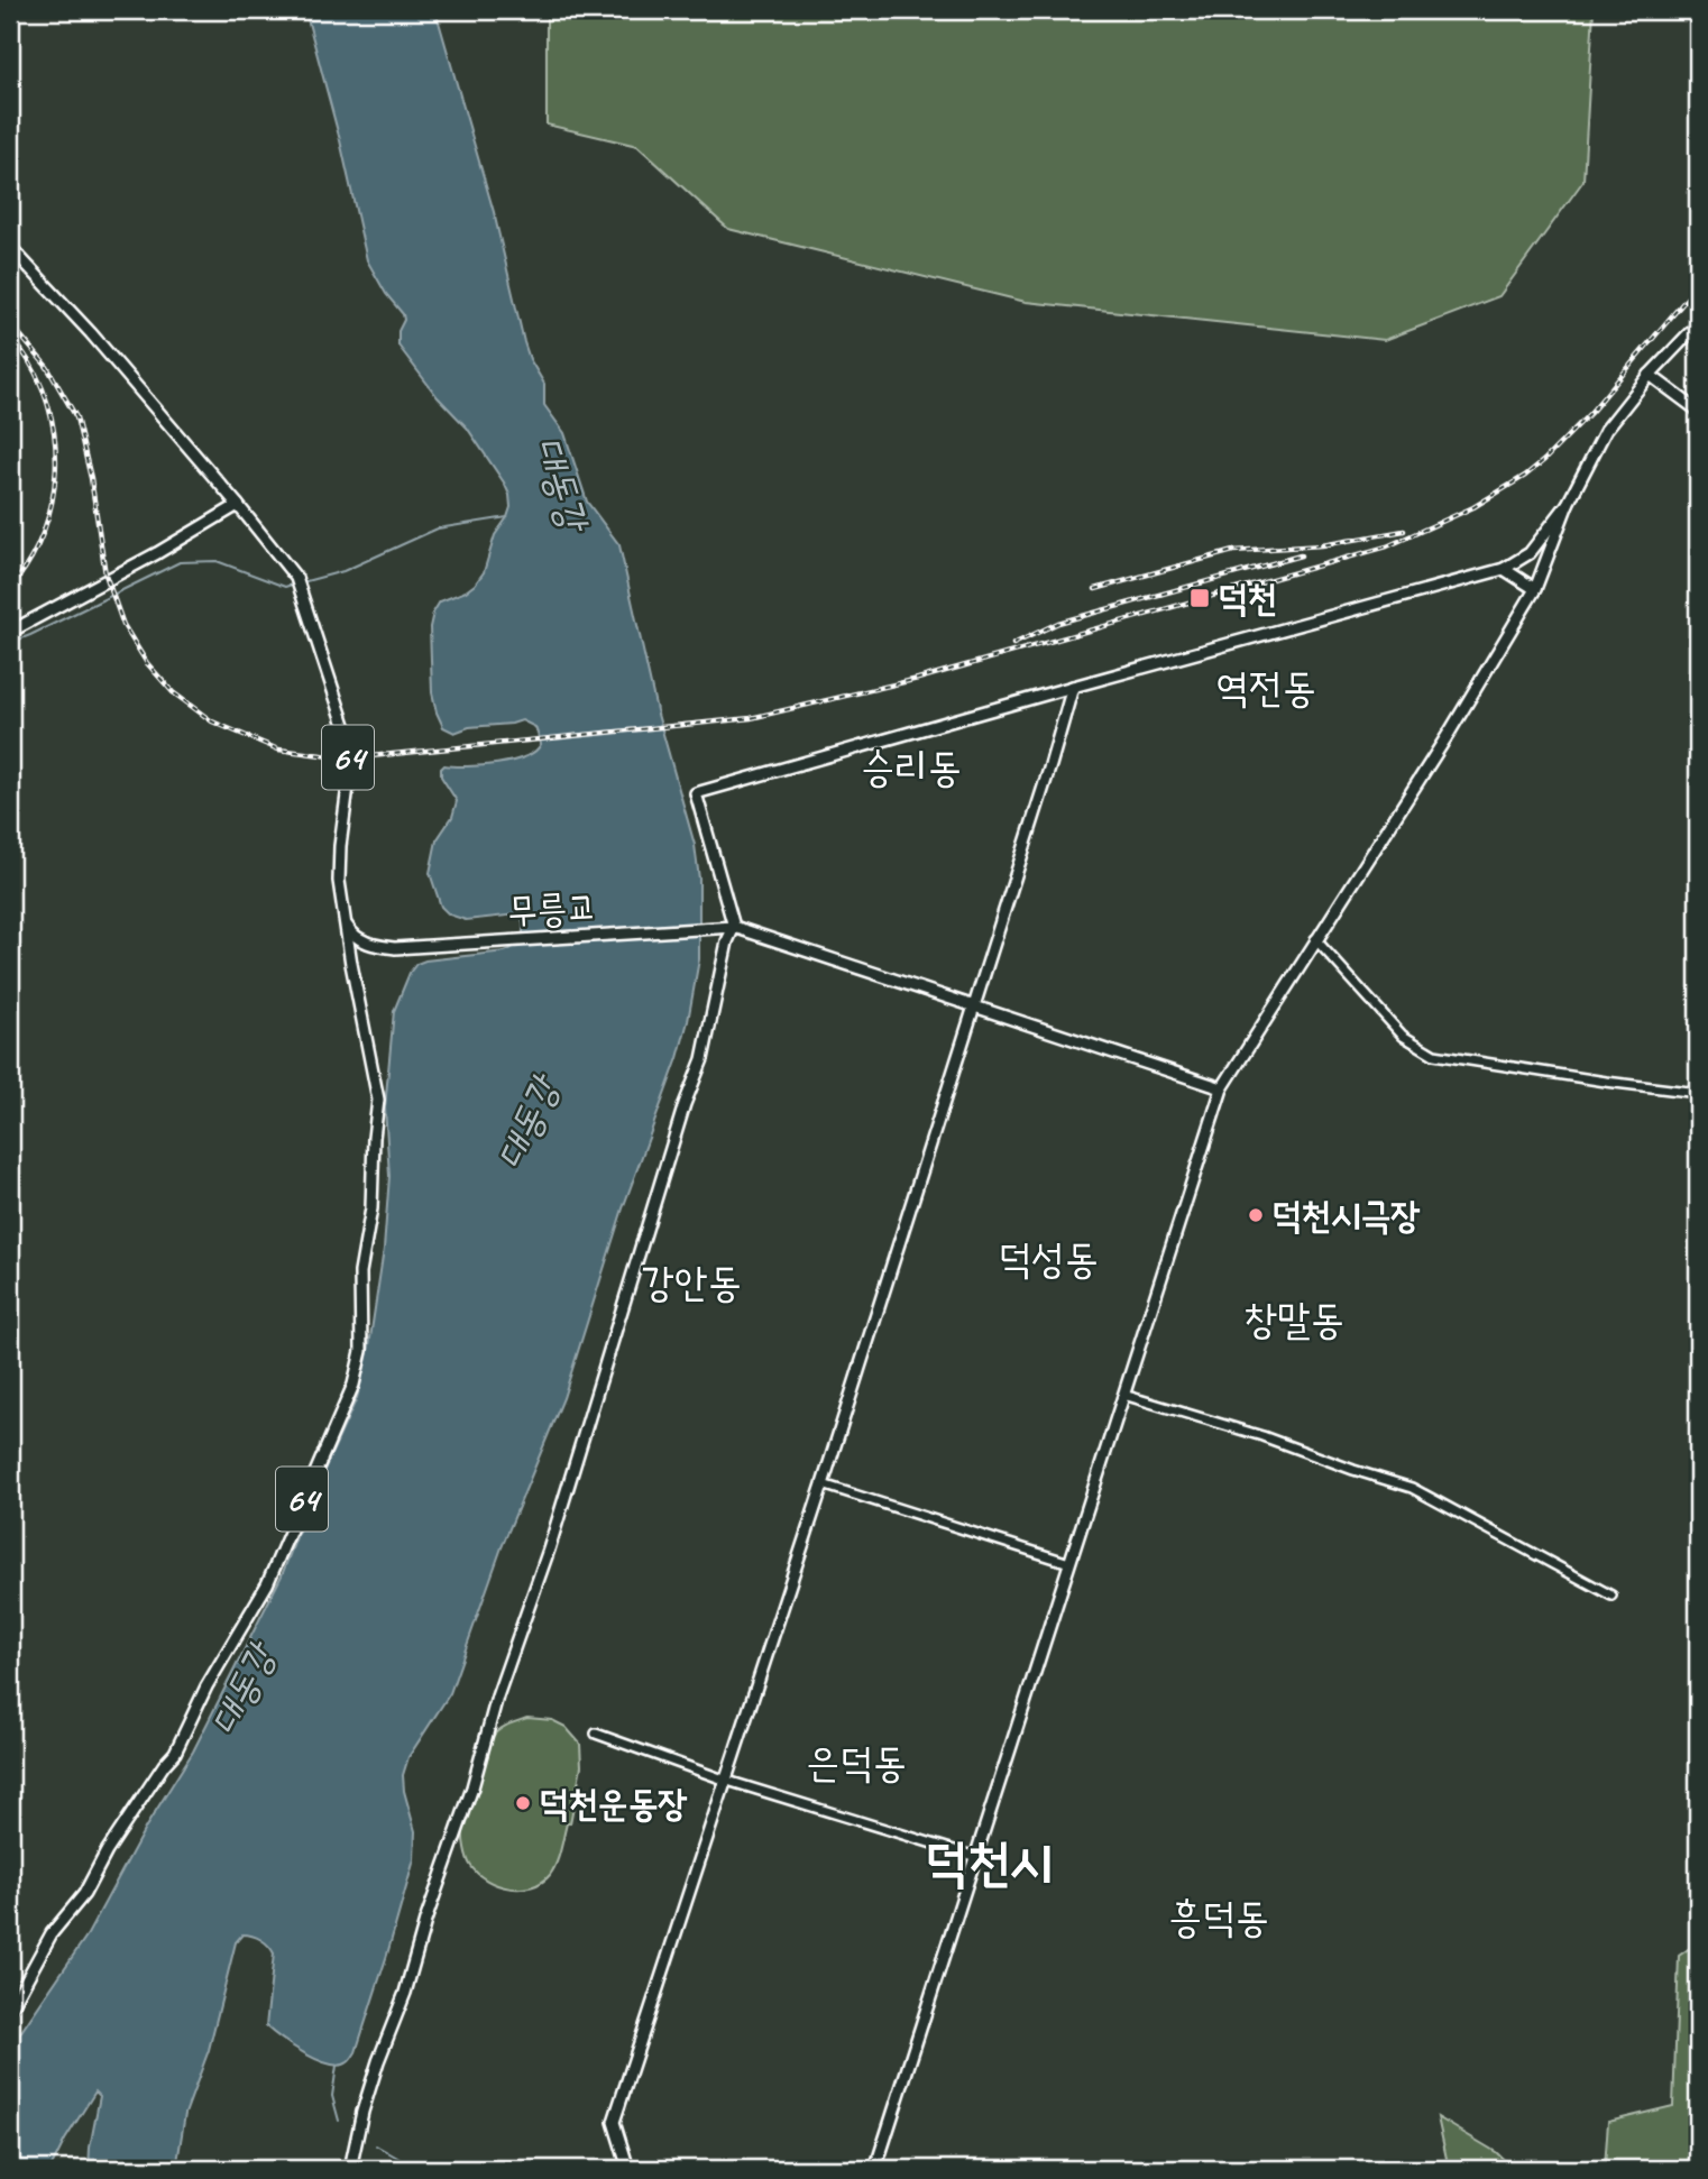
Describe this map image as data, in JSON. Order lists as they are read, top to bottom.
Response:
{
  "streets": {
    "main road": ["64", "무릉교"]
  },
  "crossings": [
    ["64", "무릉교"]
  ],
  "districts": [
    "역전동",
    "승리동",
    "덕성동",
    "강안동",
    "창말동",
    "은덕동",
    "덕천시",
    "흥덕동"
  ],
  "water": ["대동강"],
  "places": {
    "transit": ["덕천"],
    "other": ["덕천시극장", "덕천운동장"]
  }
}
